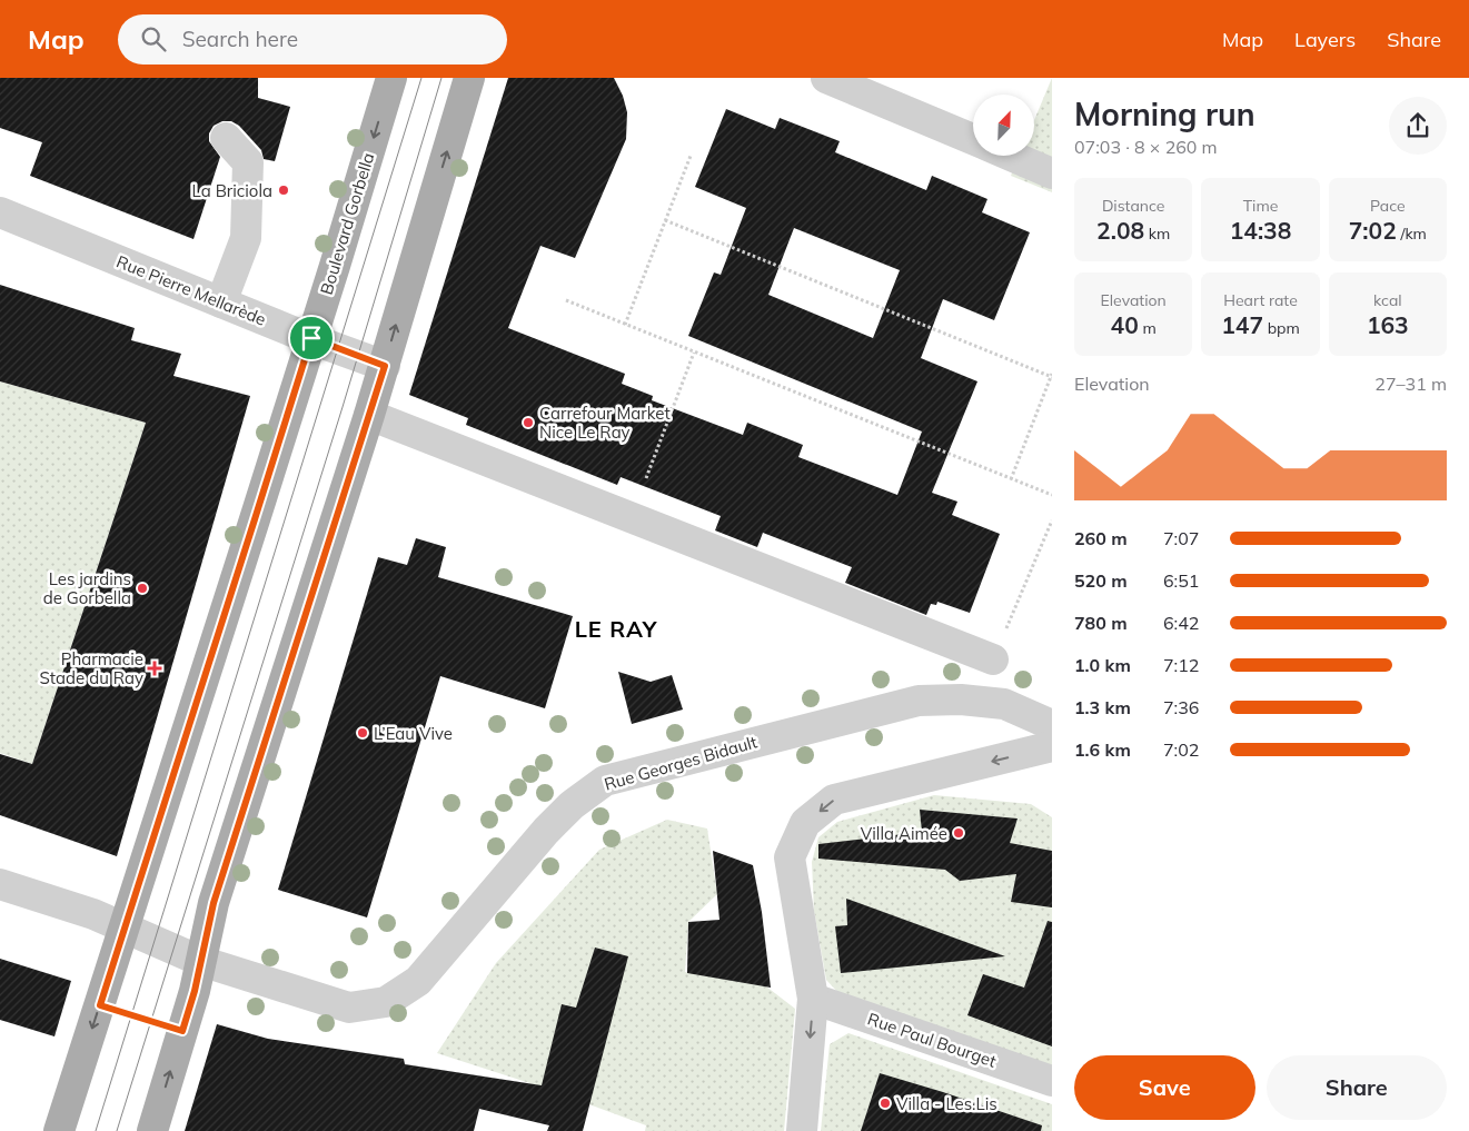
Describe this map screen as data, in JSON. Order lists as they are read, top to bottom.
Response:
{
  "streets": {
    "main road": ["Boulevard Gorbella"],
    "street": ["Rue Pierre Mellarède", "Rue Georges Bidault", "Rue Paul Bourget"]
  },
  "crossings": [
    ["Boulevard Gorbella", "Rue Pierre Mellarède"],
    ["Boulevard Gorbella", "Rue Georges Bidault"]
  ],
  "districts": ["LE RAY"],
  "places": {
    "other": [
      "La Briciola",
      "Carrefour Market Nice Le Ray",
      "Les jardins de Gorbella",
      "L’Eau Vive",
      "Villa Aimée",
      "Villa - Les.Lis"
    ],
    "health": ["Pharmacie Stade du Ray"]
  },
  "north": "top right",
  "page": {
    "header": "Map",
    "search": "Search here",
    "nav": ["Map", "Layers", "Share"],
    "heading": ["Morning run", "07:03 · 8 × 260 m"],
    "stats": [
      ["Distance", "2.08 km"],
      ["Time", "14:38"],
      ["Pace", "7:02 /km"],
      ["Elevation", "40 m"],
      ["Heart rate", "147 bpm"],
      ["kcal", "163"]
    ],
    "chart": ["Elevation", "27–31 m"],
    "list": [
      {
        "name": "260 m",
        "note": "7:07"
      },
      {
        "name": "520 m",
        "note": "6:51"
      },
      {
        "name": "780 m",
        "note": "6:42"
      },
      {
        "name": "1.0 km",
        "note": "7:12"
      },
      {
        "name": "1.3 km",
        "note": "7:36"
      },
      {
        "name": "1.6 km",
        "note": "7:02"
      }
    ],
    "buttons": ["Save", "Share"]
  }
}
